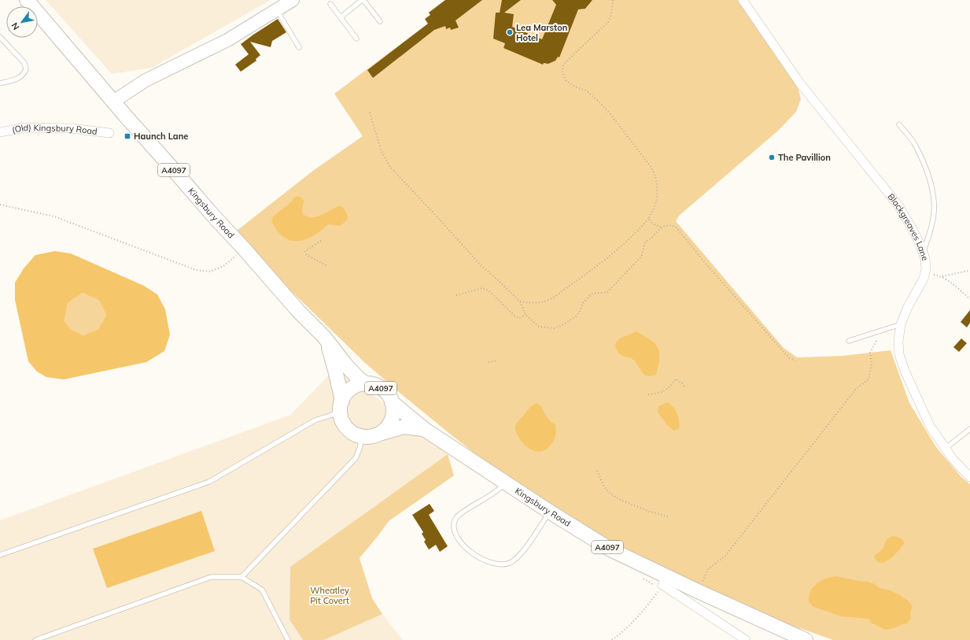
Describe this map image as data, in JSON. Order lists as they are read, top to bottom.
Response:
{
  "streets": {
    "main road": ["A4097", "Kingsbury Road"],
    "street": ["(Old) Kingsbury Road", "Blackgreaves Lane"]
  },
  "crossings": [
    ["A4097", "Kingsbury Road"]
  ],
  "parks": ["Wheatley Pit Covert"],
  "places": {
    "other": ["Lea Marston Hotel", "The Pavillion"],
    "transit": ["Haunch Lane"]
  },
  "north": "bottom left"
}
